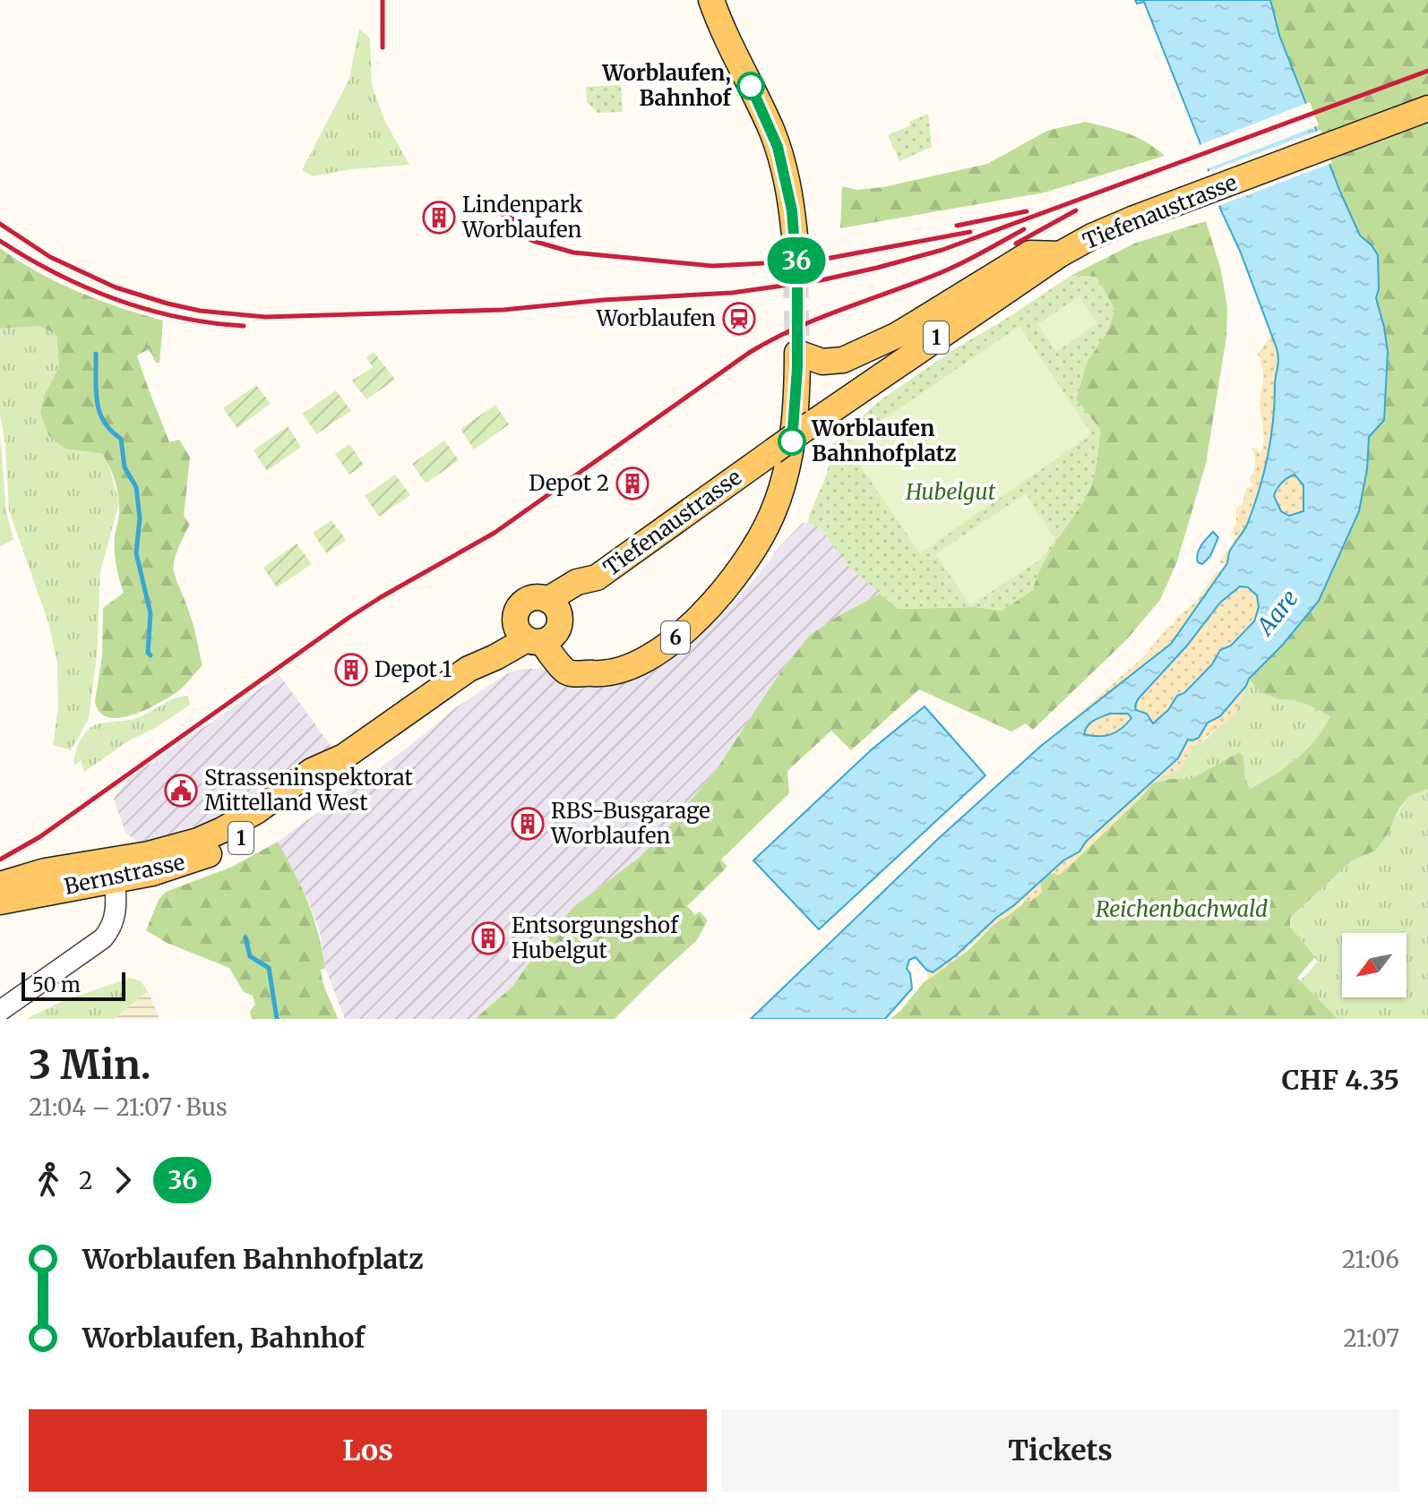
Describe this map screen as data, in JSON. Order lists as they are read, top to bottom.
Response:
{
  "streets": {
    "main road": [
      "Tiefenaustrasse",
      "1",
      "6",
      "Bernstrasse"
    ]
  },
  "crossings": [
    ["Tiefenaustrasse", "6"],
    ["Tiefenaustrasse", "Bernstrasse"],
    ["6", "Bernstrasse"]
  ],
  "water": ["Aare"],
  "parks": ["Hubelgut", "Reichenbachwald"],
  "places": {
    "other": ["Worblaufen, Bahnhof", "Worblaufen Bahnhofplatz"],
    "building": [
      "Lindenpark Worblaufen",
      "Depot 2",
      "Depot 1",
      "RBS-Busgarage Worblaufen",
      "Entsorgungshof Hubelgut"
    ],
    "station": ["Worblaufen"],
    "public building": ["Strasseninspektorat Mittelland West"]
  },
  "lines": ["bus line 36"],
  "scale_bar": "50 m",
  "north": "bottom left",
  "page": {
    "on_map": "36",
    "scale": "50 m",
    "heading": ["3 Min.", "21:04 – 21:07 · Bus", "CHF 4.35"],
    "legs": ["2", "36"],
    "list": [
      {
        "name": "Worblaufen Bahnhofplatz",
        "value": "21:06"
      },
      {
        "name": "Worblaufen, Bahnhof",
        "value": "21:07"
      }
    ],
    "buttons": ["Los", "Tickets"]
  }
}
